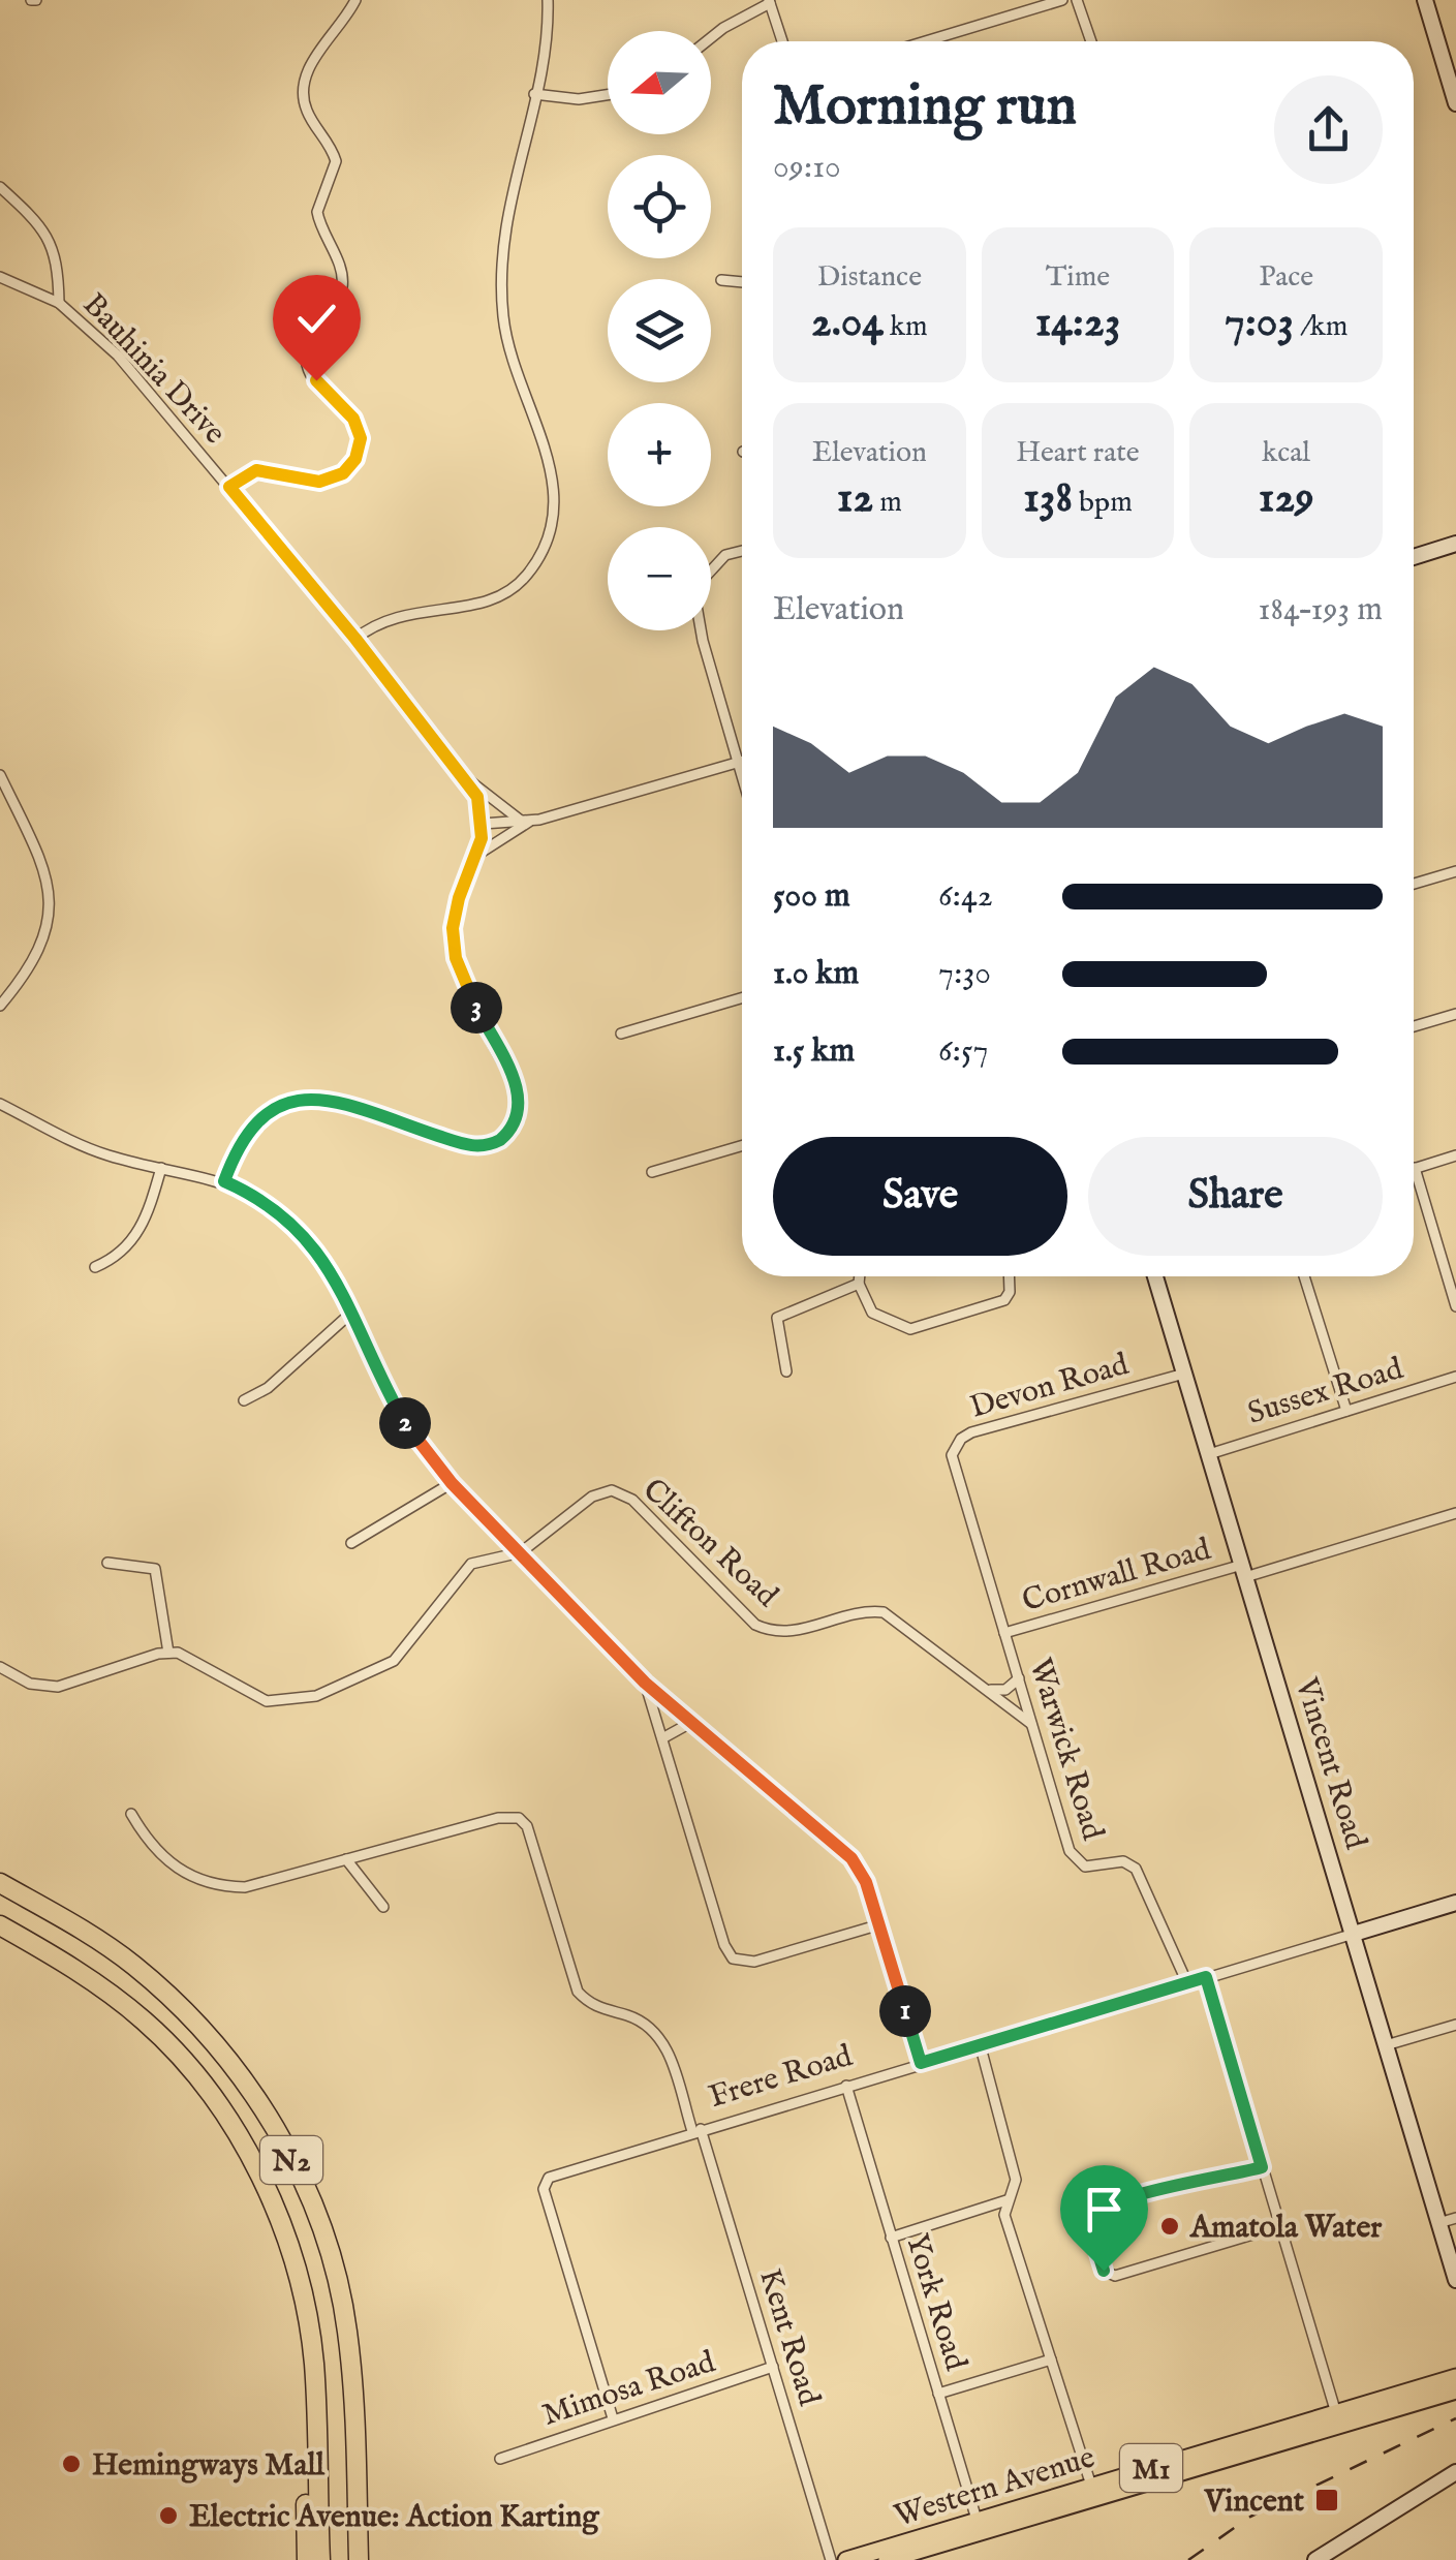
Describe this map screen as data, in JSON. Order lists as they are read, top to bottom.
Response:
{
  "streets": {
    "highway": ["N2"],
    "main road": ["M1", "Western Avenue"],
    "street": [
      "Bauhinia Drive",
      "Devon Road",
      "Sussex Road",
      "Clifton Road",
      "Cornwall Road",
      "Warwick Road",
      "Vincent Road",
      "Frere Road",
      "York Road",
      "Kent Road",
      "Mimosa Road"
    ]
  },
  "crossings": [
    ["Devon Road", "Warwick Road"],
    ["Devon Road", "Vincent Road"],
    ["Sussex Road", "Vincent Road"],
    ["Clifton Road", "Warwick Road"],
    ["Cornwall Road", "Warwick Road"],
    ["Cornwall Road", "Vincent Road"],
    ["Warwick Road", "Frere Road"],
    ["Vincent Road", "Frere Road"],
    ["Frere Road", "York Road"],
    ["Frere Road", "Kent Road"],
    ["Frere Road", "Mimosa Road"],
    ["York Road", "Western Avenue"],
    ["Kent Road", "Mimosa Road"]
  ],
  "places": {
    "other": ["Amatola Water", "Hemingways Mall", "Electric Avenue: Action Karting"],
    "transit": ["Vincent"]
  },
  "north": "left",
  "page": {
    "map_buttons": ["+", "−"],
    "heading": ["Morning run", "09:10"],
    "stats": [
      ["Distance", "2.04 km"],
      ["Time", "14:23"],
      ["Pace", "7:03 /km"],
      ["Elevation", "12 m"],
      ["Heart rate", "138 bpm"],
      ["kcal", "129"]
    ],
    "chart": ["Elevation", "184–193 m"],
    "list": [
      {
        "name": "500 m",
        "note": "6:42"
      },
      {
        "name": "1.0 km",
        "note": "7:30"
      },
      {
        "name": "1.5 km",
        "note": "6:57"
      }
    ],
    "pins": ["3", "2", "1"],
    "buttons": ["Save", "Share"]
  }
}
